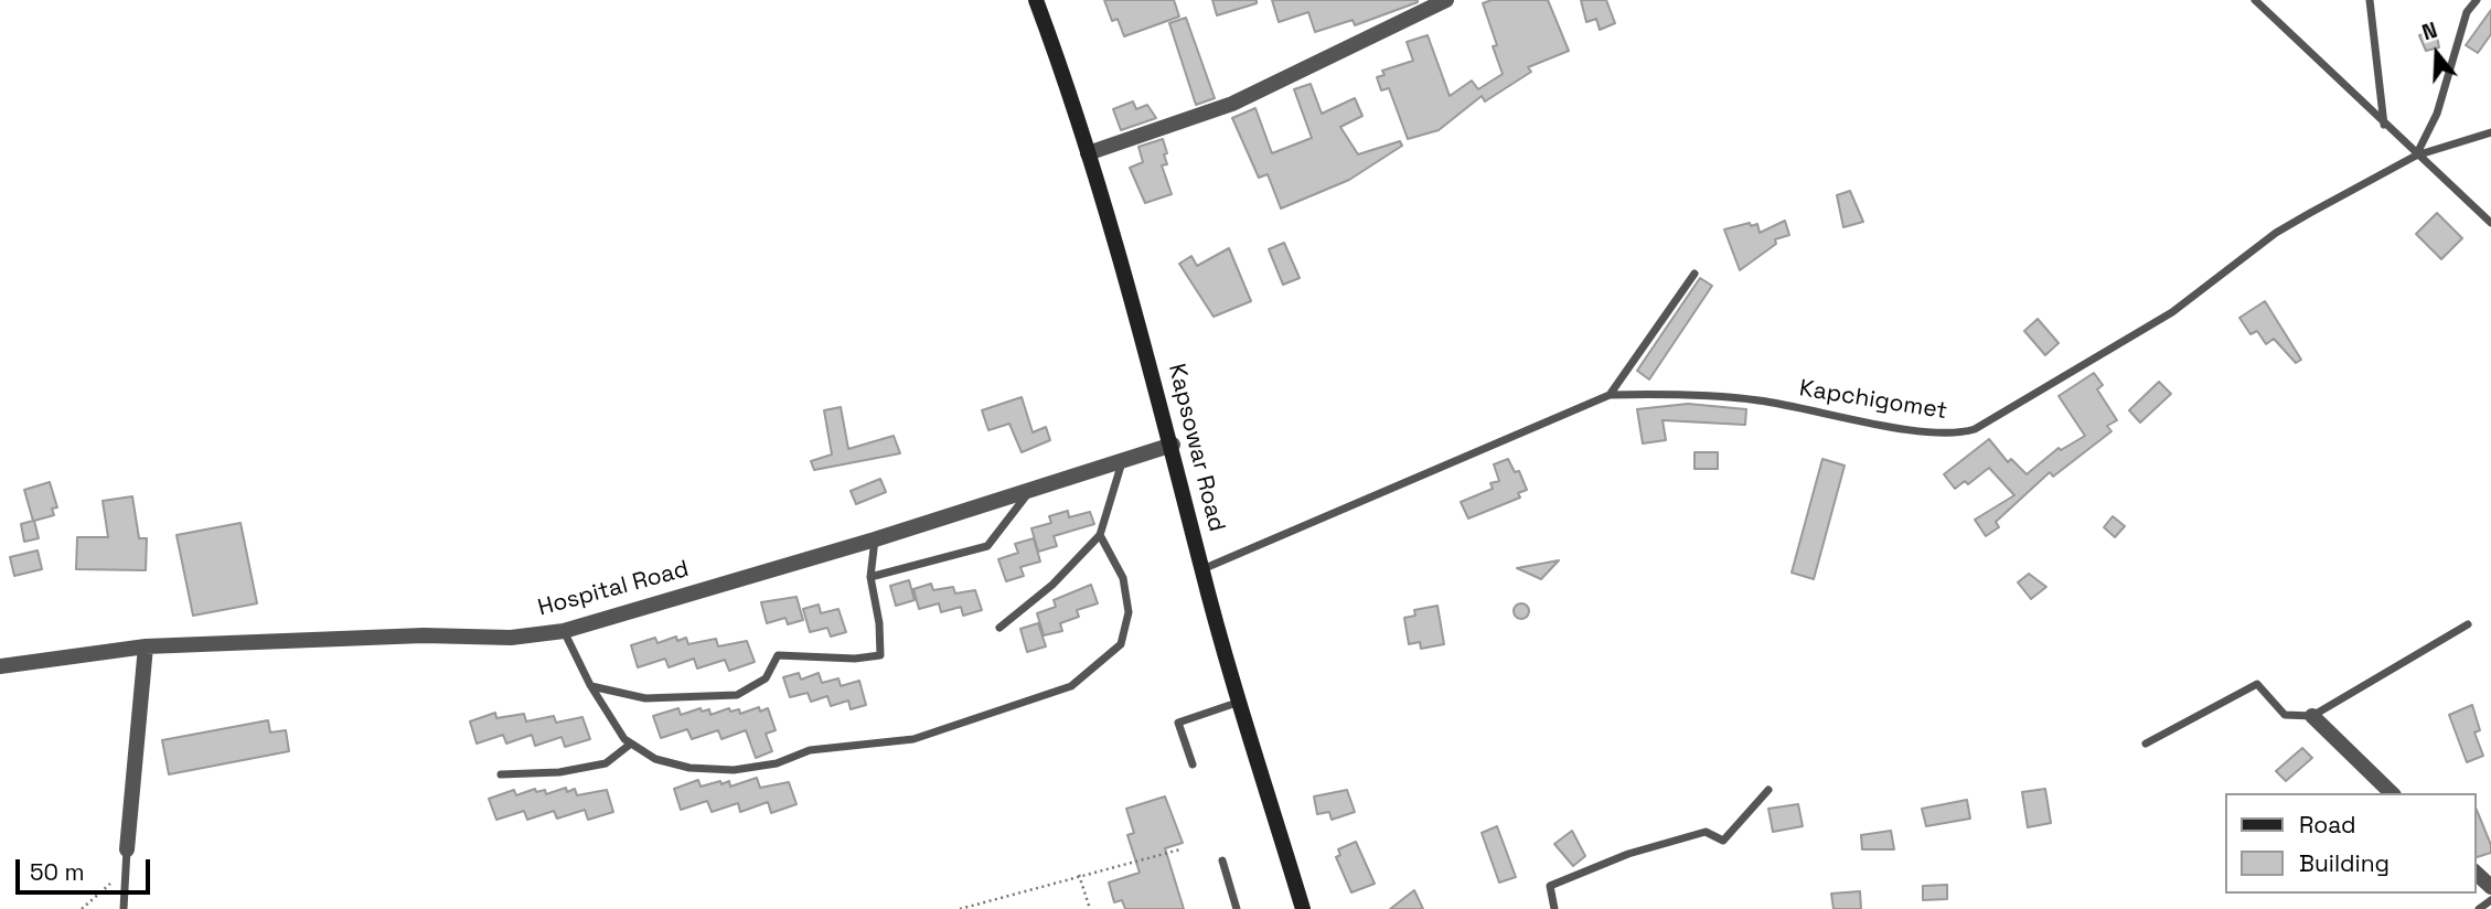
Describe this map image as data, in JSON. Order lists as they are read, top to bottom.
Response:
{
  "streets": {
    "main road": ["Kapsowar Road"],
    "street": ["Hospital Road"],
    "lane": ["Kapchigomet"]
  },
  "crossings": [
    ["Kapchigomet", "Kapsowar Road"],
    ["Kapsowar Road", "Hospital Road"]
  ],
  "legend": ["Road", "Building"],
  "scale_bar": "50 m",
  "north": "top"
}
